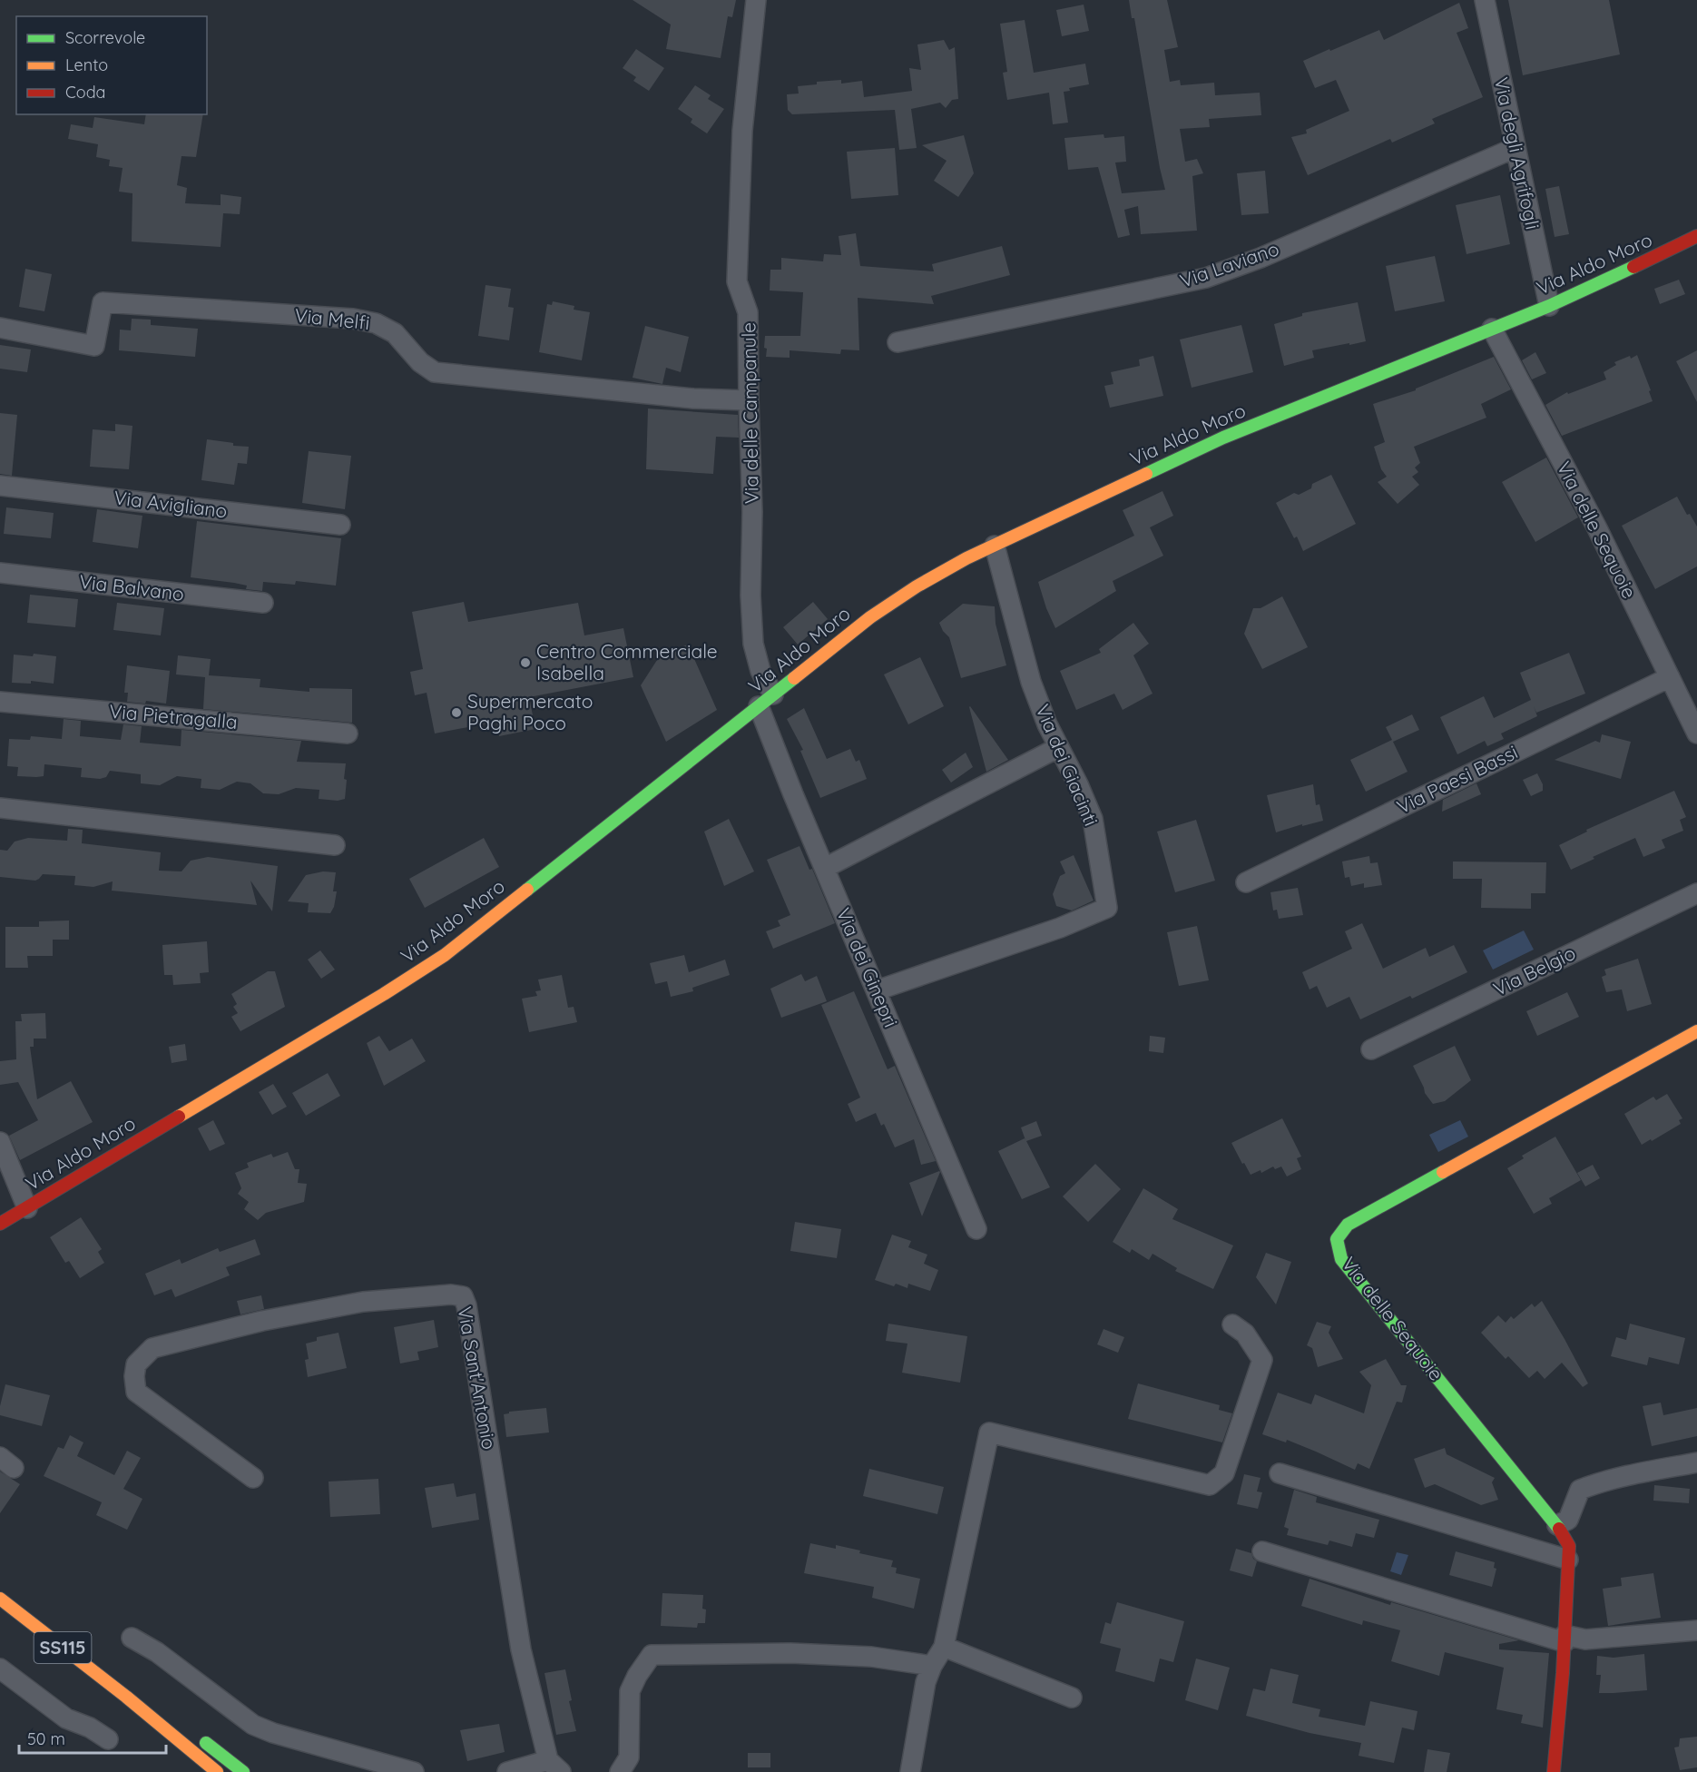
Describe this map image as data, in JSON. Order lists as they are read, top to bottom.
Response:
{
  "streets": {
    "street": [
      "Via degli Agrifogli",
      "Via Aldo Moro",
      "Via Laviano",
      "Via Melfi",
      "Via delle Campanule",
      "Via Avigliano",
      "Via delle Sequoie",
      "Via Balvano",
      "Via Pietragalla",
      "Via dei Giacinti",
      "Via Paesi Bassi",
      "Via dei Ginepri",
      "Via Belgio",
      "Via Sant'Antonio",
      "SS115"
    ]
  },
  "crossings": [
    ["Via degli Agrifogli", "Via Aldo Moro"],
    ["Via degli Agrifogli", "Via Laviano"],
    ["Via Aldo Moro", "Via delle Campanule"],
    ["Via Aldo Moro", "Via delle Sequoie"],
    ["Via Aldo Moro", "Via dei Giacinti"],
    ["Via Aldo Moro", "Via dei Ginepri"],
    ["Via Melfi", "Via delle Campanule"],
    ["Via delle Campanule", "Via dei Ginepri"],
    ["Via delle Sequoie", "Via Paesi Bassi"],
    ["Via dei Giacinti", "Via dei Ginepri"]
  ],
  "places": ["Centro Commerciale Isabella", "Supermercato Paghi Poco"],
  "legend": ["Scorrevole", "Lento", "Coda"],
  "scale_bar": "50 m"
}
